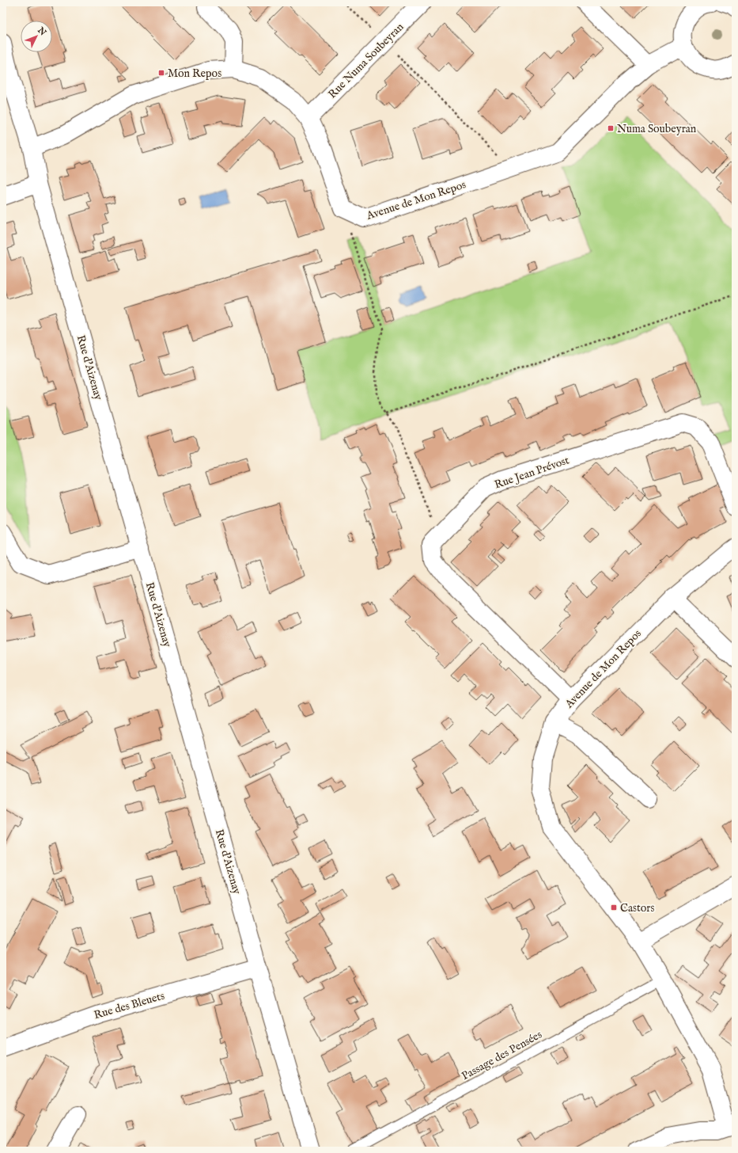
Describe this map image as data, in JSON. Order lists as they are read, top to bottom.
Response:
{
  "streets": {
    "street": [
      "Rue Numa Soubeyran",
      "Avenue de Mon Repos",
      "Rue d'Aizenay",
      "Rue Jean Prévost",
      "Rue des Bleuets"
    ],
    "lane": ["Passage des Pensées"]
  },
  "crossings": [
    ["Avenue de Mon Repos", "Passage des Pensées"],
    ["Rue d'Aizenay", "Rue des Bleuets"]
  ],
  "places": {
    "transit": ["Mon Repos", "Numa Soubeyran", "Castors"]
  },
  "north": "top right"
}
